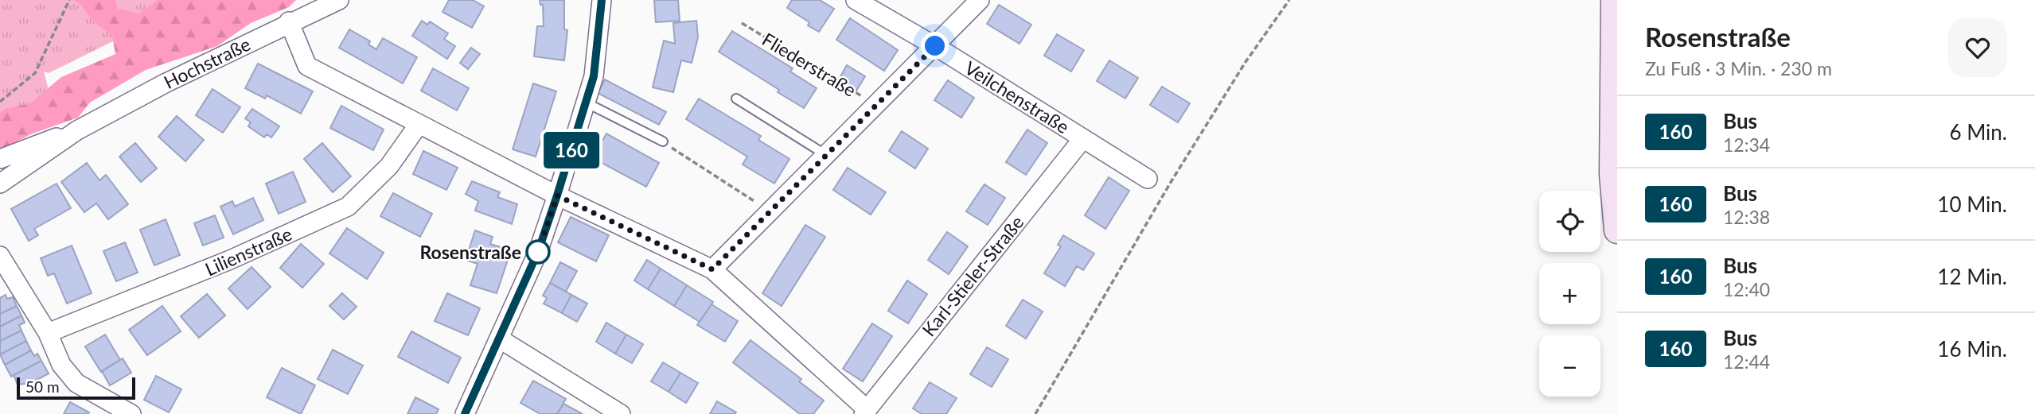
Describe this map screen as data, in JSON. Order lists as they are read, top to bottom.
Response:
{
  "streets": {
    "street": [
      "Hochstraße",
      "Fliederstraße",
      "Veilchenstraße",
      "Lilienstraße",
      "Karl-Stieler-Straße"
    ]
  },
  "crossings": [
    ["Fliederstraße", "Veilchenstraße"],
    ["Veilchenstraße", "Karl-Stieler-Straße"]
  ],
  "places": ["Rosenstraße"],
  "lines": ["bus line 160"],
  "scale_bar": "50 m",
  "page": {
    "on_map": "160",
    "heading": ["Rosenstraße", "Zu Fuß · 3 Min. · 230 m"],
    "list": [
      {
        "mark": "160",
        "name": "Bus",
        "note": "12:34",
        "value": "6 Min."
      },
      {
        "mark": "160",
        "name": "Bus",
        "note": "12:38",
        "value": "10 Min."
      },
      {
        "mark": "160",
        "name": "Bus",
        "note": "12:40",
        "value": "12 Min."
      },
      {
        "mark": "160",
        "name": "Bus",
        "note": "12:44",
        "value": "16 Min."
      }
    ],
    "map_buttons": ["+", "−"],
    "scale": "50 m"
  }
}
